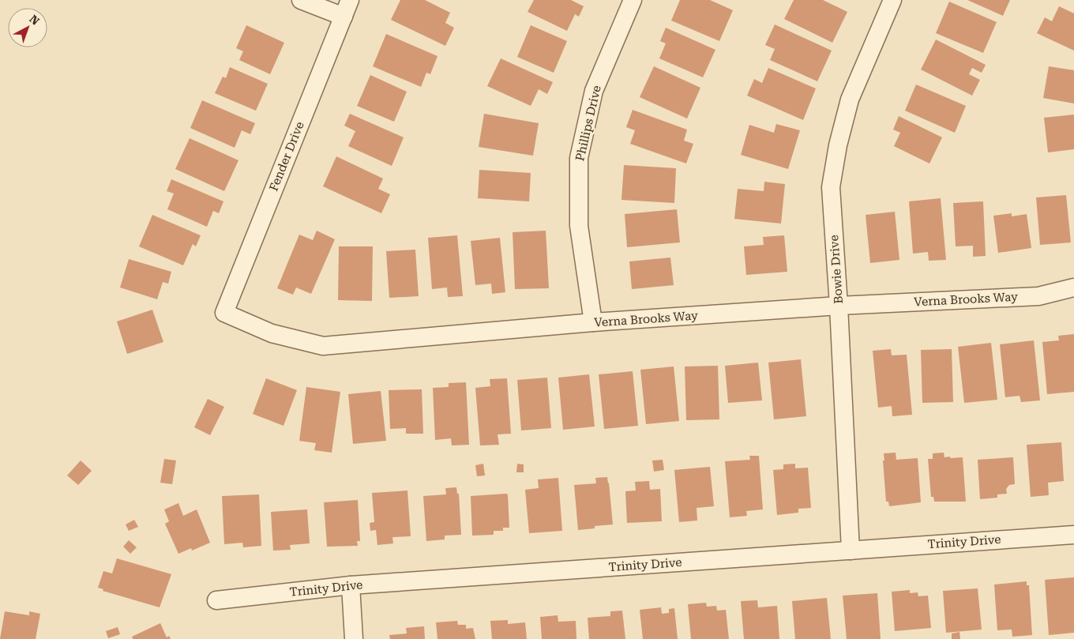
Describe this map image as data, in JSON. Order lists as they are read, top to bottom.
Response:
{
  "streets": {
    "street": [
      "Phillips Drive",
      "Fender Drive",
      "Bowie Drive",
      "Verna Brooks Way",
      "Trinity Drive"
    ]
  },
  "crossings": [
    ["Phillips Drive", "Verna Brooks Way"],
    ["Fender Drive", "Verna Brooks Way"],
    ["Bowie Drive", "Verna Brooks Way"],
    ["Bowie Drive", "Trinity Drive"]
  ],
  "north": "top right"
}
